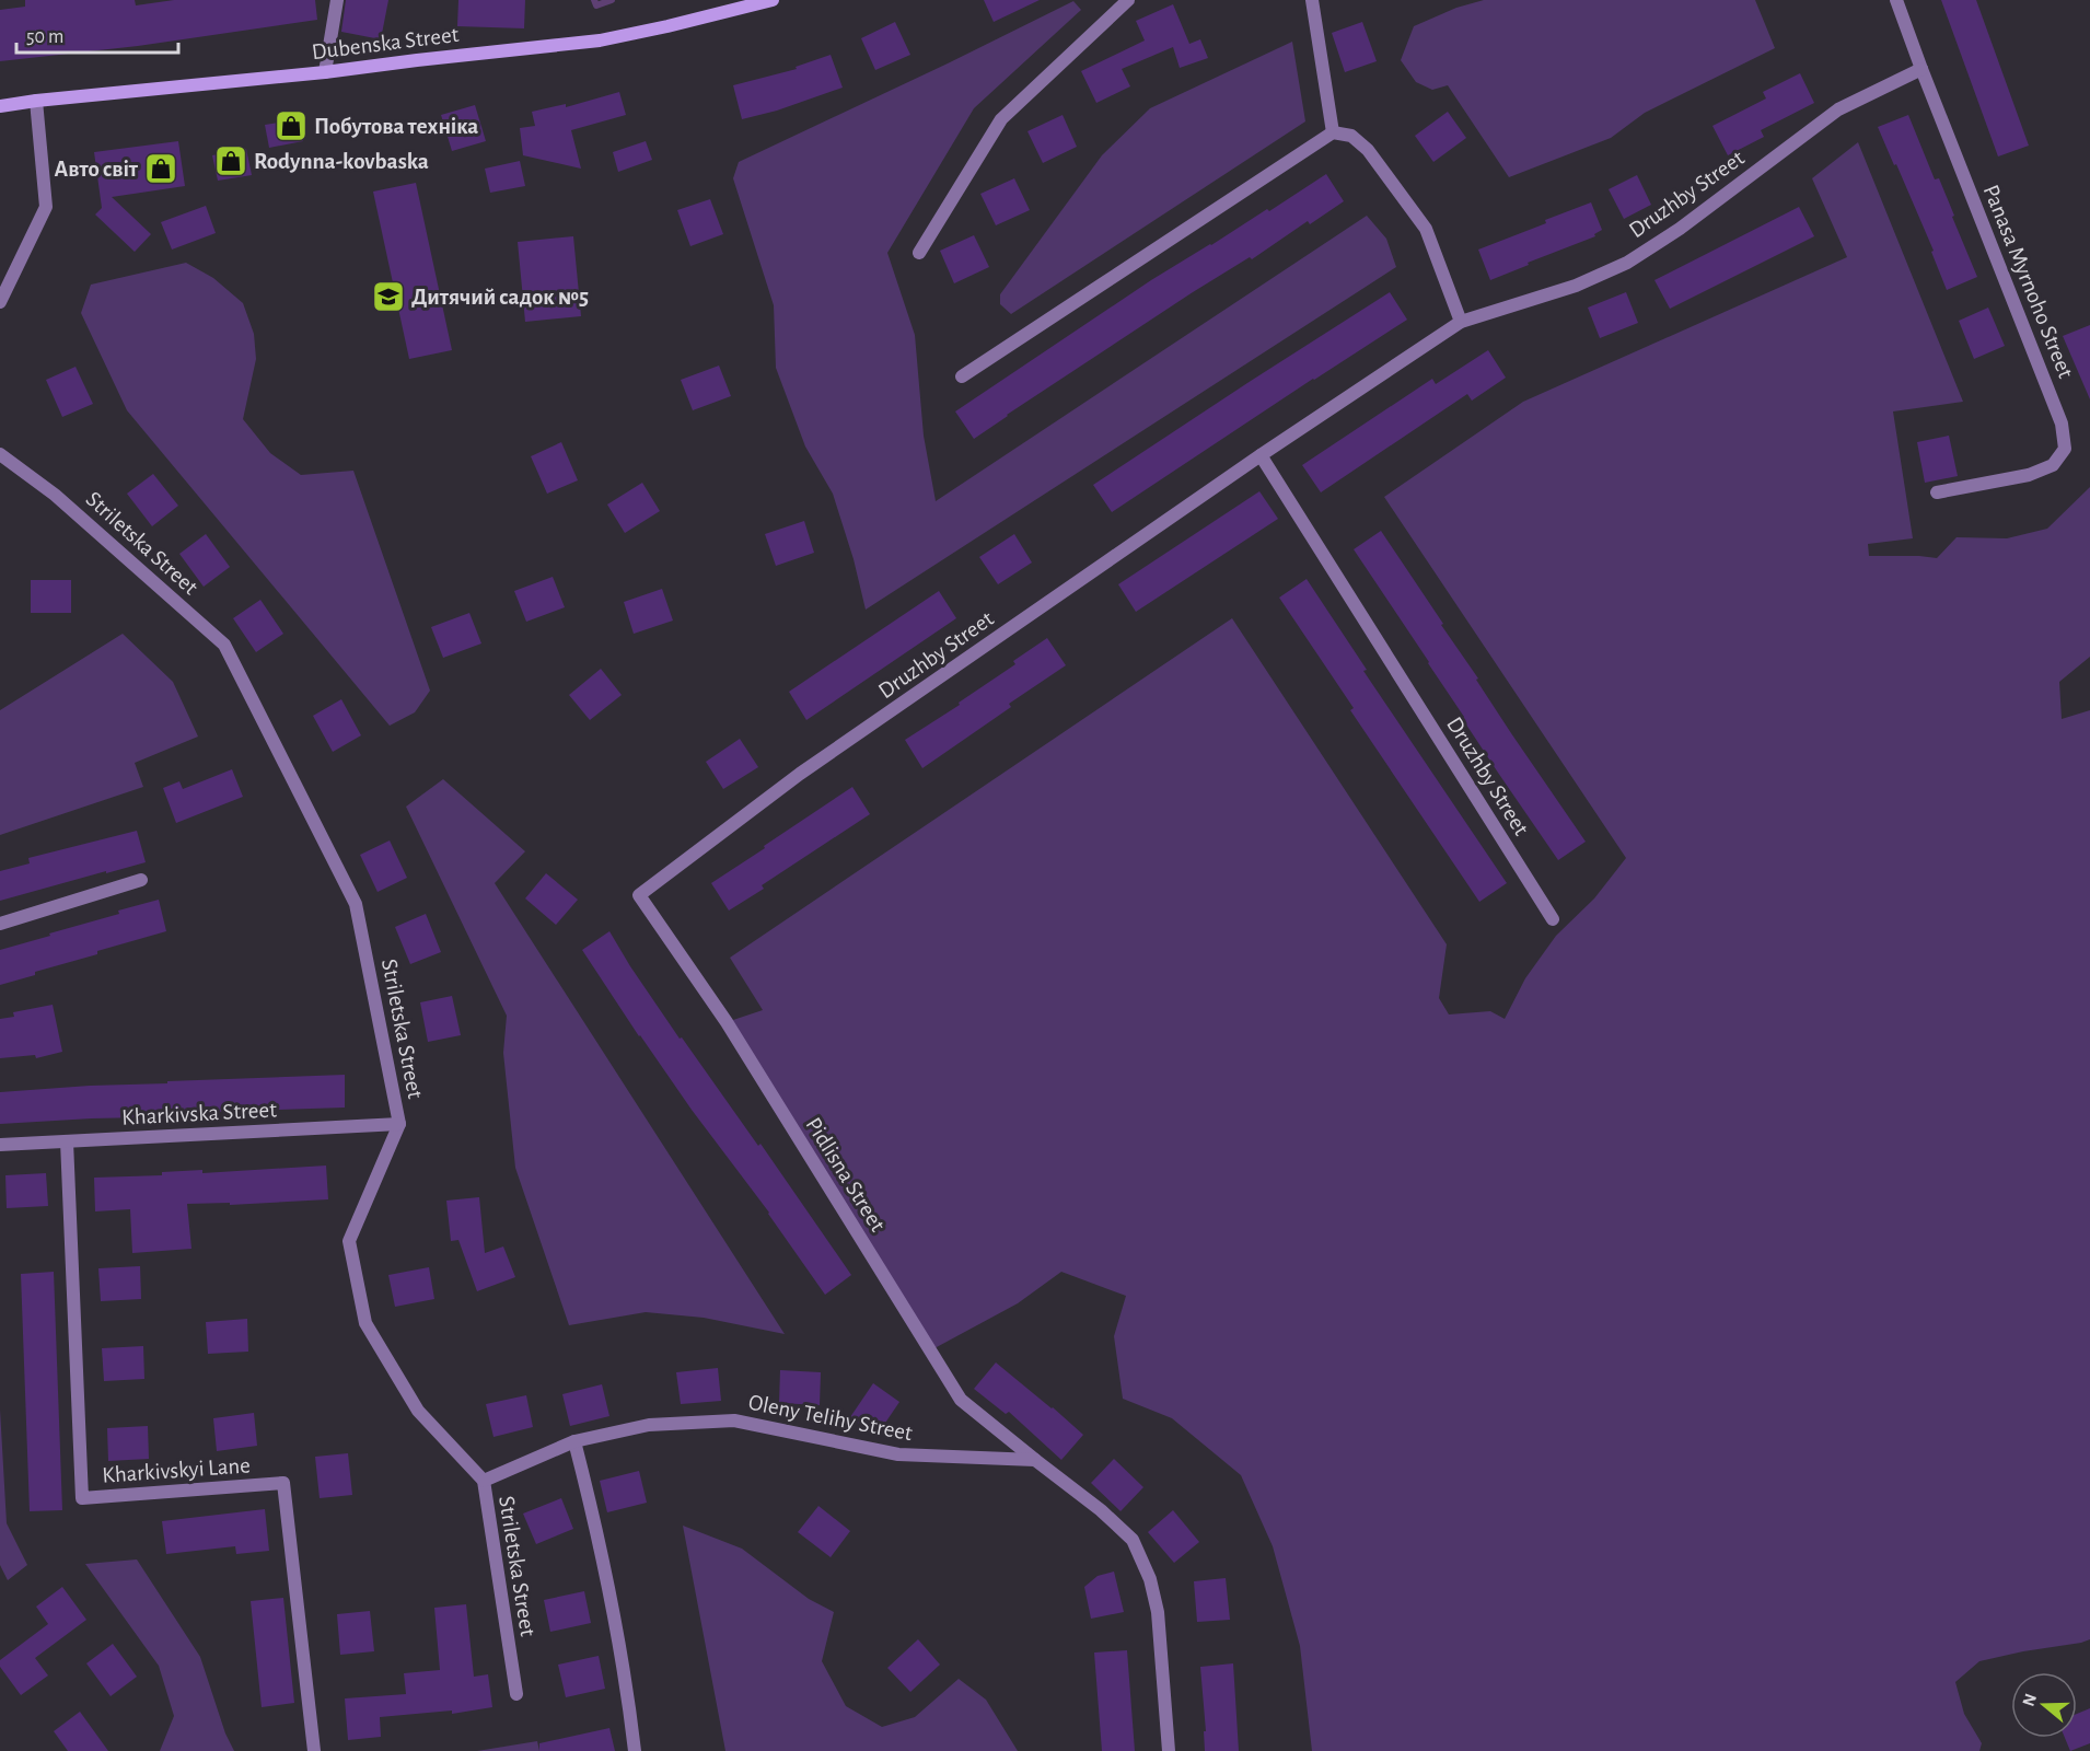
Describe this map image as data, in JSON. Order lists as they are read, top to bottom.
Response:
{
  "streets": {
    "main road": ["Dubenska Street"],
    "street": [
      "Druzhby Street",
      "Panasa Myrnoho Street",
      "Striletska Street",
      "Kharkivska Street",
      "Pidlisna Street",
      "Oleny Telihy Street",
      "Kharkivskyi Lane"
    ]
  },
  "crossings": [
    ["Druzhby Street", "Panasa Myrnoho Street"],
    ["Druzhby Street", "Pidlisna Street"],
    ["Striletska Street", "Kharkivska Street"],
    ["Striletska Street", "Oleny Telihy Street"],
    ["Kharkivska Street", "Kharkivskyi Lane"],
    ["Pidlisna Street", "Oleny Telihy Street"]
  ],
  "places": {
    "shop": ["Побутова техніка", "Rodynna-kovbaska", "Авто світ"],
    "school or university": ["Дитячий садок №5"]
  },
  "scale_bar": "50 m",
  "north": "left"
}
